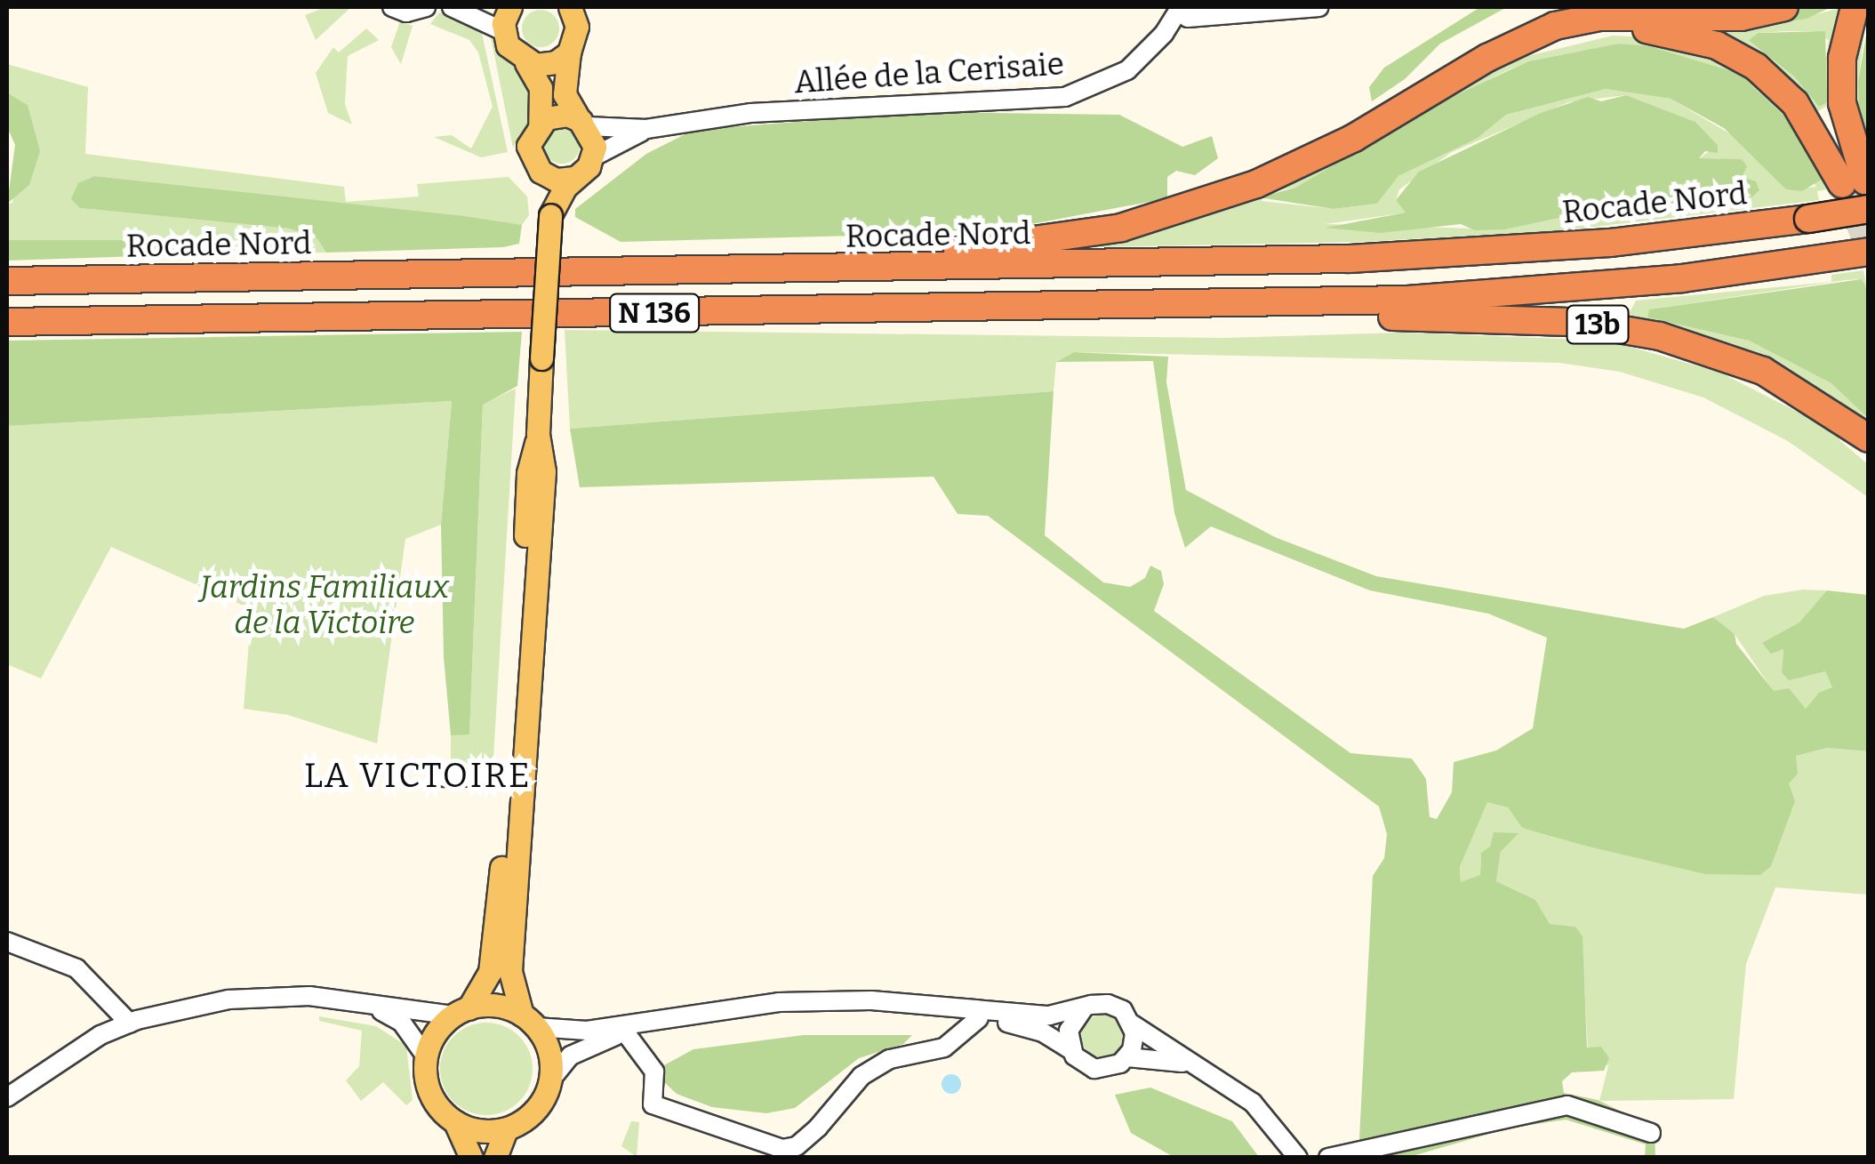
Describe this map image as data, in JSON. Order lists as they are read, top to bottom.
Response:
{
  "streets": {
    "highway": ["Rocade Nord", "N 136", "13b"],
    "street": ["Allée de la Cerisaie"]
  },
  "crossings": [
    ["N 136", "13b"]
  ],
  "districts": ["LA VICTOIRE"],
  "parks": ["Jardins Familiaux de la Victoire"]
}
